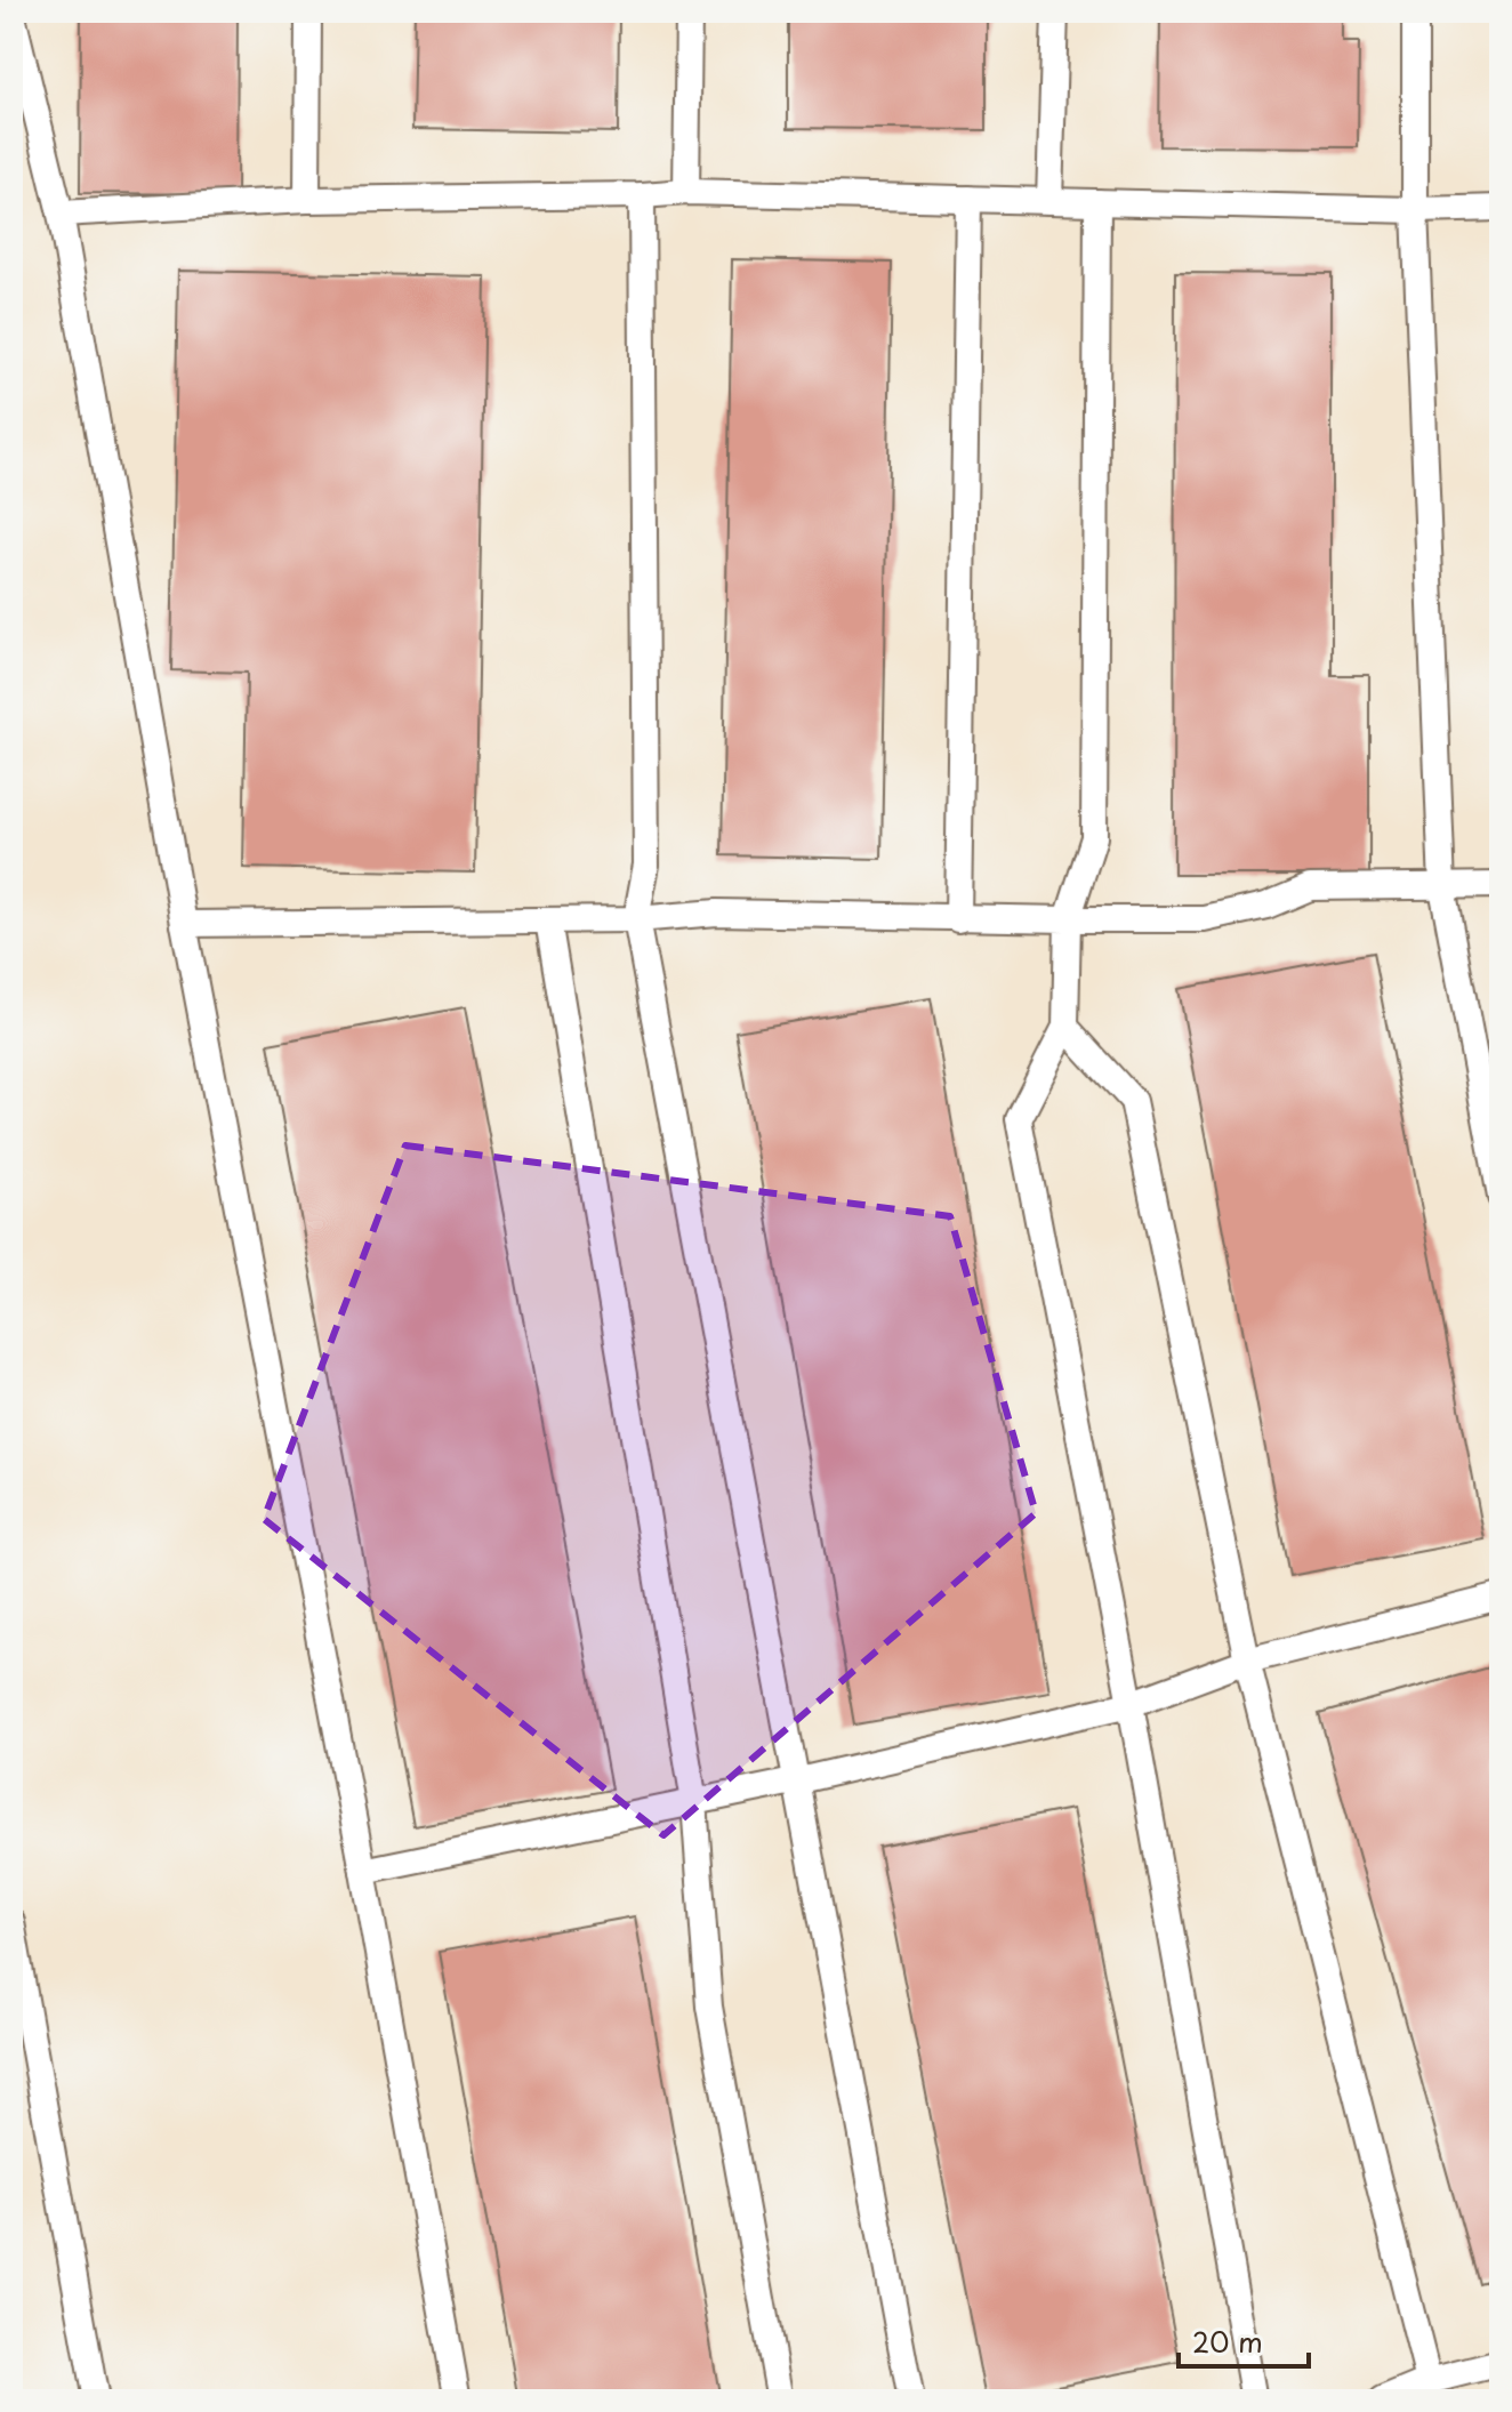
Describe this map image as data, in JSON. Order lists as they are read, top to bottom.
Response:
{
  "scale_bar": "20 m"
}
